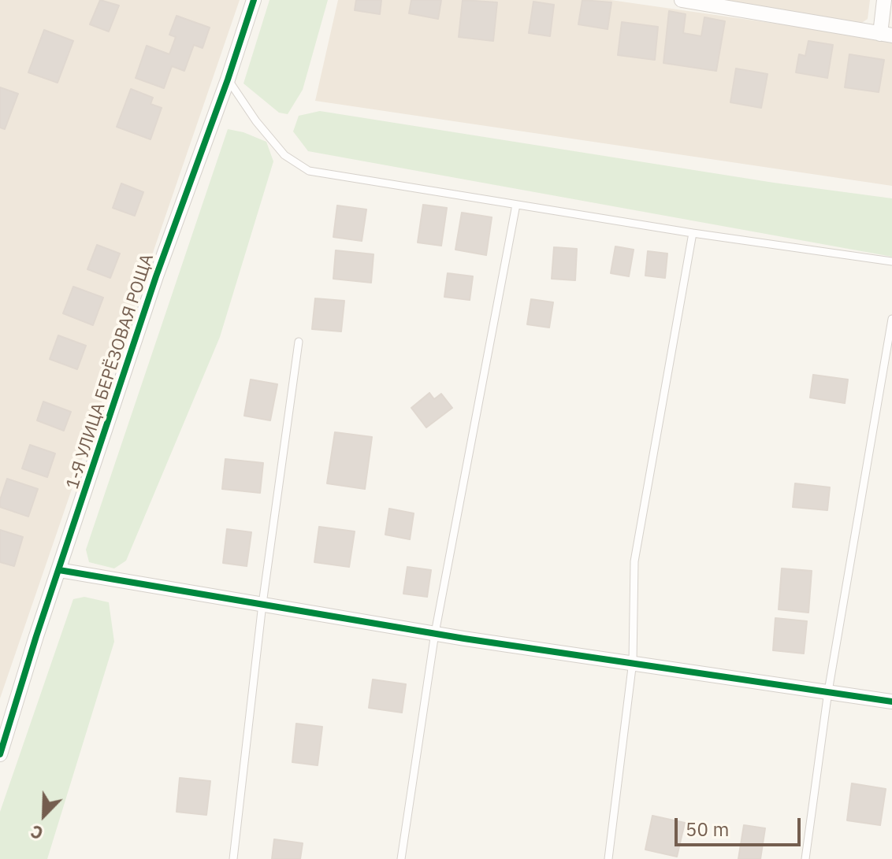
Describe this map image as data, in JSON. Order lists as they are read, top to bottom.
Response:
{
  "streets": {
    "street": ["1-Я УЛИЦА БЕРЁЗОВАЯ РОЩА"]
  },
  "scale_bar": "50 m",
  "north": "bottom left"
}
